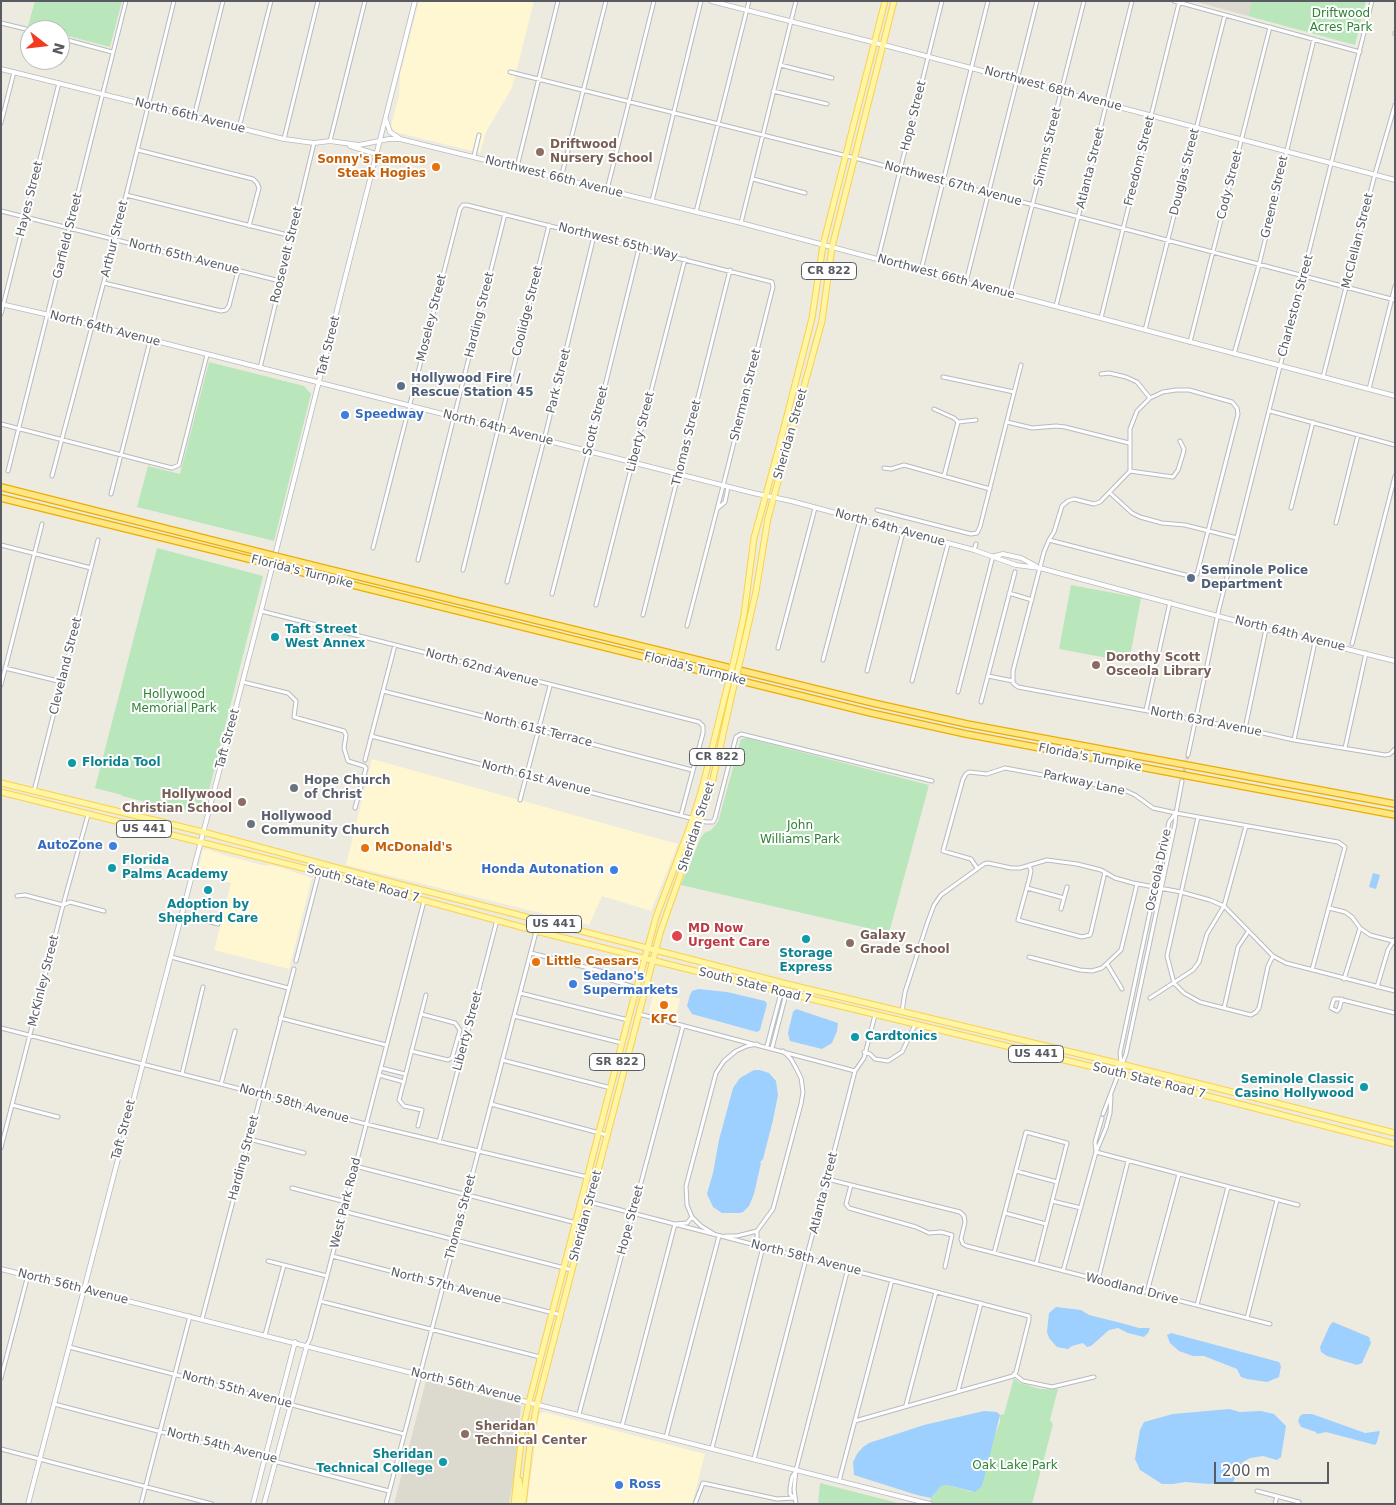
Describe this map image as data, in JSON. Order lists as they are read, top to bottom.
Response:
{
  "streets": {
    "highway": ["Florida's Turnpike"],
    "main road": [
      "CR 822",
      "Sheridan Street",
      "US 441",
      "South State Road 7",
      "SR 822"
    ],
    "street": [
      "Northwest 68th Avenue",
      "North 66th Avenue",
      "Hope Street",
      "Simms Street",
      "Freedom Street",
      "Atlanta Street",
      "Douglas Street",
      "Northwest 66th Avenue",
      "Northwest 67th Avenue",
      "Cody Street",
      "Greene Street",
      "Hayes Street",
      "Garfield Street",
      "Arthur Street",
      "McClellan Street",
      "Northwest 65th Way",
      "Roosevelt Street",
      "North 65th Avenue",
      "Charleston Street",
      "Coolidge Street",
      "Harding Street",
      "Moseley Street",
      "North 64th Avenue",
      "Taft Street",
      "Park Street",
      "Sherman Street",
      "Scott Street",
      "Liberty Street",
      "Thomas Street",
      "Cleveland Street",
      "North 62nd Avenue",
      "North 63rd Avenue",
      "North 61st Terrace",
      "North 61st Avenue",
      "Parkway Lane",
      "Osceola Drive",
      "McKinley Street",
      "North 58th Avenue",
      "West Park Road",
      "North 57th Avenue",
      "North 56th Avenue",
      "Woodland Drive",
      "North 55th Avenue",
      "North 54th Avenue"
    ]
  },
  "crossings": [
    ["Northwest 68th Avenue", "Hope Street"],
    ["Northwest 68th Avenue", "Simms Street"],
    ["Northwest 68th Avenue", "Freedom Street"],
    ["Northwest 68th Avenue", "Atlanta Street"],
    ["Northwest 68th Avenue", "Douglas Street"],
    ["Northwest 68th Avenue", "Cody Street"],
    ["Northwest 68th Avenue", "Greene Street"],
    ["Northwest 68th Avenue", "McClellan Street"],
    ["Northwest 68th Avenue", "Charleston Street"],
    ["Northwest 68th Avenue", "Sheridan Street"],
    ["North 66th Avenue", "Northwest 66th Avenue"],
    ["North 66th Avenue", "Hayes Street"],
    ["North 66th Avenue", "Garfield Street"],
    ["North 66th Avenue", "Arthur Street"],
    ["North 66th Avenue", "Roosevelt Street"],
    ["North 66th Avenue", "Taft Street"],
    ["Hope Street", "Northwest 66th Avenue"],
    ["Hope Street", "Northwest 67th Avenue"],
    ["Hope Street", "North 58th Avenue"],
    ["Hope Street", "North 56th Avenue"],
    ["Simms Street", "Northwest 66th Avenue"],
    ["Simms Street", "Northwest 67th Avenue"],
    ["Freedom Street", "Northwest 66th Avenue"],
    ["Freedom Street", "Northwest 67th Avenue"],
    ["Atlanta Street", "Northwest 66th Avenue"],
    ["Atlanta Street", "Northwest 67th Avenue"],
    ["Atlanta Street", "South State Road 7"],
    ["Atlanta Street", "North 58th Avenue"],
    ["Atlanta Street", "North 56th Avenue"],
    ["Douglas Street", "Northwest 66th Avenue"],
    ["Douglas Street", "Northwest 67th Avenue"],
    ["Northwest 66th Avenue", "Cody Street"],
    ["Northwest 66th Avenue", "Greene Street"],
    ["Northwest 66th Avenue", "McClellan Street"],
    ["Northwest 66th Avenue", "Charleston Street"],
    ["Northwest 66th Avenue", "Taft Street"],
    ["Northwest 66th Avenue", "Sheridan Street"],
    ["Northwest 67th Avenue", "Cody Street"],
    ["Northwest 67th Avenue", "Greene Street"],
    ["Northwest 67th Avenue", "McClellan Street"],
    ["Northwest 67th Avenue", "Charleston Street"],
    ["Northwest 67th Avenue", "Sheridan Street"],
    ["Hayes Street", "North 65th Avenue"],
    ["Hayes Street", "North 64th Avenue"],
    ["Garfield Street", "North 65th Avenue"],
    ["Garfield Street", "North 64th Avenue"],
    ["Arthur Street", "North 65th Avenue"],
    ["Arthur Street", "North 64th Avenue"],
    ["Northwest 65th Way", "Coolidge Street"],
    ["Northwest 65th Way", "Harding Street"],
    ["Northwest 65th Way", "Moseley Street"],
    ["Northwest 65th Way", "Park Street"],
    ["Northwest 65th Way", "Sherman Street"],
    ["Northwest 65th Way", "Scott Street"],
    ["Northwest 65th Way", "Liberty Street"],
    ["Northwest 65th Way", "Thomas Street"],
    ["Roosevelt Street", "North 65th Avenue"],
    ["Roosevelt Street", "North 64th Avenue"],
    ["Charleston Street", "North 64th Avenue"],
    ["Charleston Street", "North 63rd Avenue"],
    ["Coolidge Street", "North 64th Avenue"],
    ["Harding Street", "North 64th Avenue"],
    ["Harding Street", "North 58th Avenue"],
    ["Harding Street", "North 56th Avenue"],
    ["Moseley Street", "North 64th Avenue"],
    ["North 64th Avenue", "Taft Street"],
    ["North 64th Avenue", "Park Street"],
    ["North 64th Avenue", "Sherman Street"],
    ["North 64th Avenue", "Scott Street"],
    ["North 64th Avenue", "Liberty Street"],
    ["North 64th Avenue", "Sheridan Street"],
    ["North 64th Avenue", "Thomas Street"],
    ["Taft Street", "North 62nd Avenue"],
    ["Taft Street", "South State Road 7"],
    ["Taft Street", "North 58th Avenue"],
    ["Taft Street", "North 56th Avenue"],
    ["Taft Street", "North 55th Avenue"],
    ["Taft Street", "North 54th Avenue"],
    ["Liberty Street", "South State Road 7"],
    ["Liberty Street", "North 58th Avenue"],
    ["Sheridan Street", "North 62nd Avenue"],
    ["Sheridan Street", "North 61st Terrace"],
    ["Sheridan Street", "North 61st Avenue"],
    ["Sheridan Street", "South State Road 7"],
    ["Sheridan Street", "North 58th Avenue"],
    ["Sheridan Street", "North 57th Avenue"],
    ["Sheridan Street", "North 56th Avenue"],
    ["Thomas Street", "South State Road 7"],
    ["Thomas Street", "North 58th Avenue"],
    ["Thomas Street", "North 57th Avenue"],
    ["Thomas Street", "North 56th Avenue"],
    ["Thomas Street", "North 55th Avenue"],
    ["Thomas Street", "North 54th Avenue"],
    ["Cleveland Street", "South State Road 7"],
    ["Parkway Lane", "Osceola Drive"],
    ["Osceola Drive", "South State Road 7"],
    ["South State Road 7", "McKinley Street"],
    ["South State Road 7", "West Park Road"],
    ["McKinley Street", "North 58th Avenue"],
    ["North 58th Avenue", "West Park Road"],
    ["West Park Road", "North 57th Avenue"],
    ["West Park Road", "North 56th Avenue"],
    ["West Park Road", "North 55th Avenue"],
    ["West Park Road", "North 54th Avenue"]
  ],
  "parks": [
    "Driftwood Acres Park",
    "Hollywood Memorial Park",
    "John Williams Park",
    "Oak Lake Park"
  ],
  "places": [
    "Driftwood Nursery School",
    "Sonny's Famous Steak Hogies",
    "Hollywood Fire / Rescue Station 45",
    "Speedway",
    "Seminole Police Department",
    "Taft Street West Annex",
    "Dorothy Scott Osceola Library",
    "Florida Tool",
    "Hope Church of Christ",
    "Hollywood Christian School",
    "Hollywood Community Church",
    "AutoZone",
    "McDonald's",
    "Florida Palms Academy",
    "Honda Autonation",
    "Adoption by Shepherd Care",
    "MD Now Urgent Care",
    "Storage Express",
    "Galaxy Grade School",
    "Little Caesars",
    "Sedano's Supermarkets",
    "KFC",
    "Cardtonics",
    "Seminole Classic Casino Hollywood",
    "Sheridan Technical Center",
    "Sheridan Technical College",
    "Ross"
  ],
  "scale_bar": "200 m",
  "north": "right"
}
